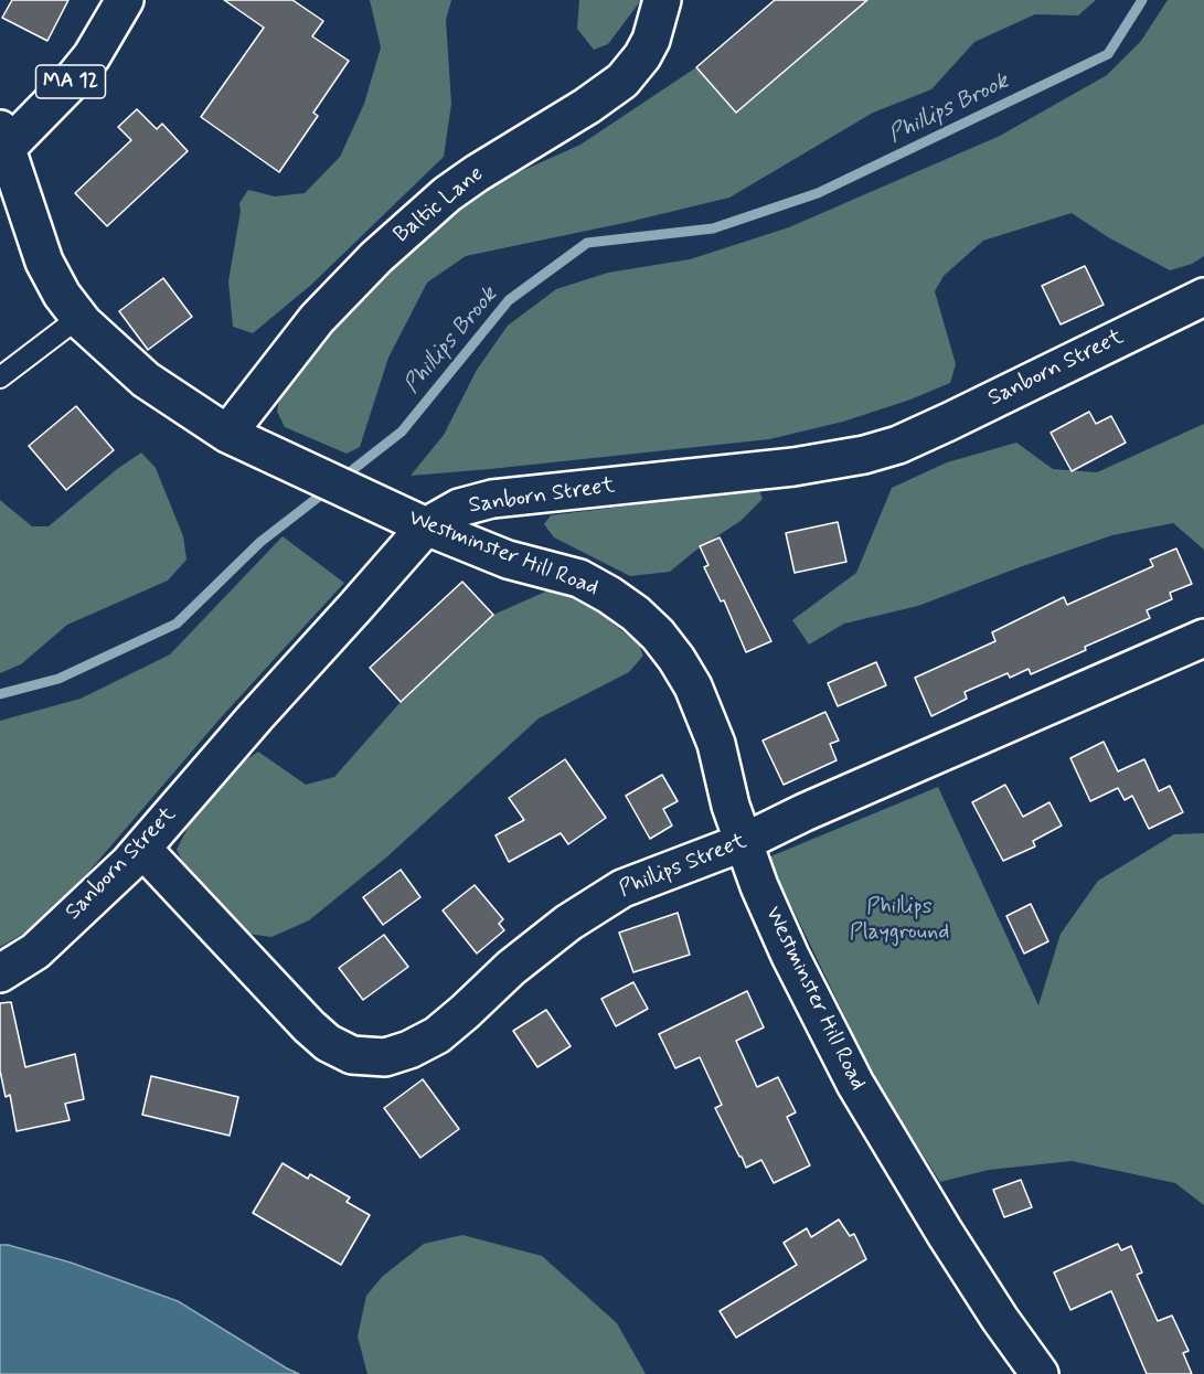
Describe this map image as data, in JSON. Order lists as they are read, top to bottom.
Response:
{
  "streets": {
    "street": [
      "MA 12",
      "Baltic Lane",
      "Sanborn Street",
      "Westminster Hill Road",
      "Phillips Street"
    ]
  },
  "crossings": [
    ["MA 12", "Westminster Hill Road"],
    ["Baltic Lane", "Westminster Hill Road"],
    ["Sanborn Street", "Westminster Hill Road"],
    ["Sanborn Street", "Phillips Street"],
    ["Westminster Hill Road", "Phillips Street"]
  ],
  "water": ["Phillips Brook"],
  "parks": ["Phillips Playground"]
}
